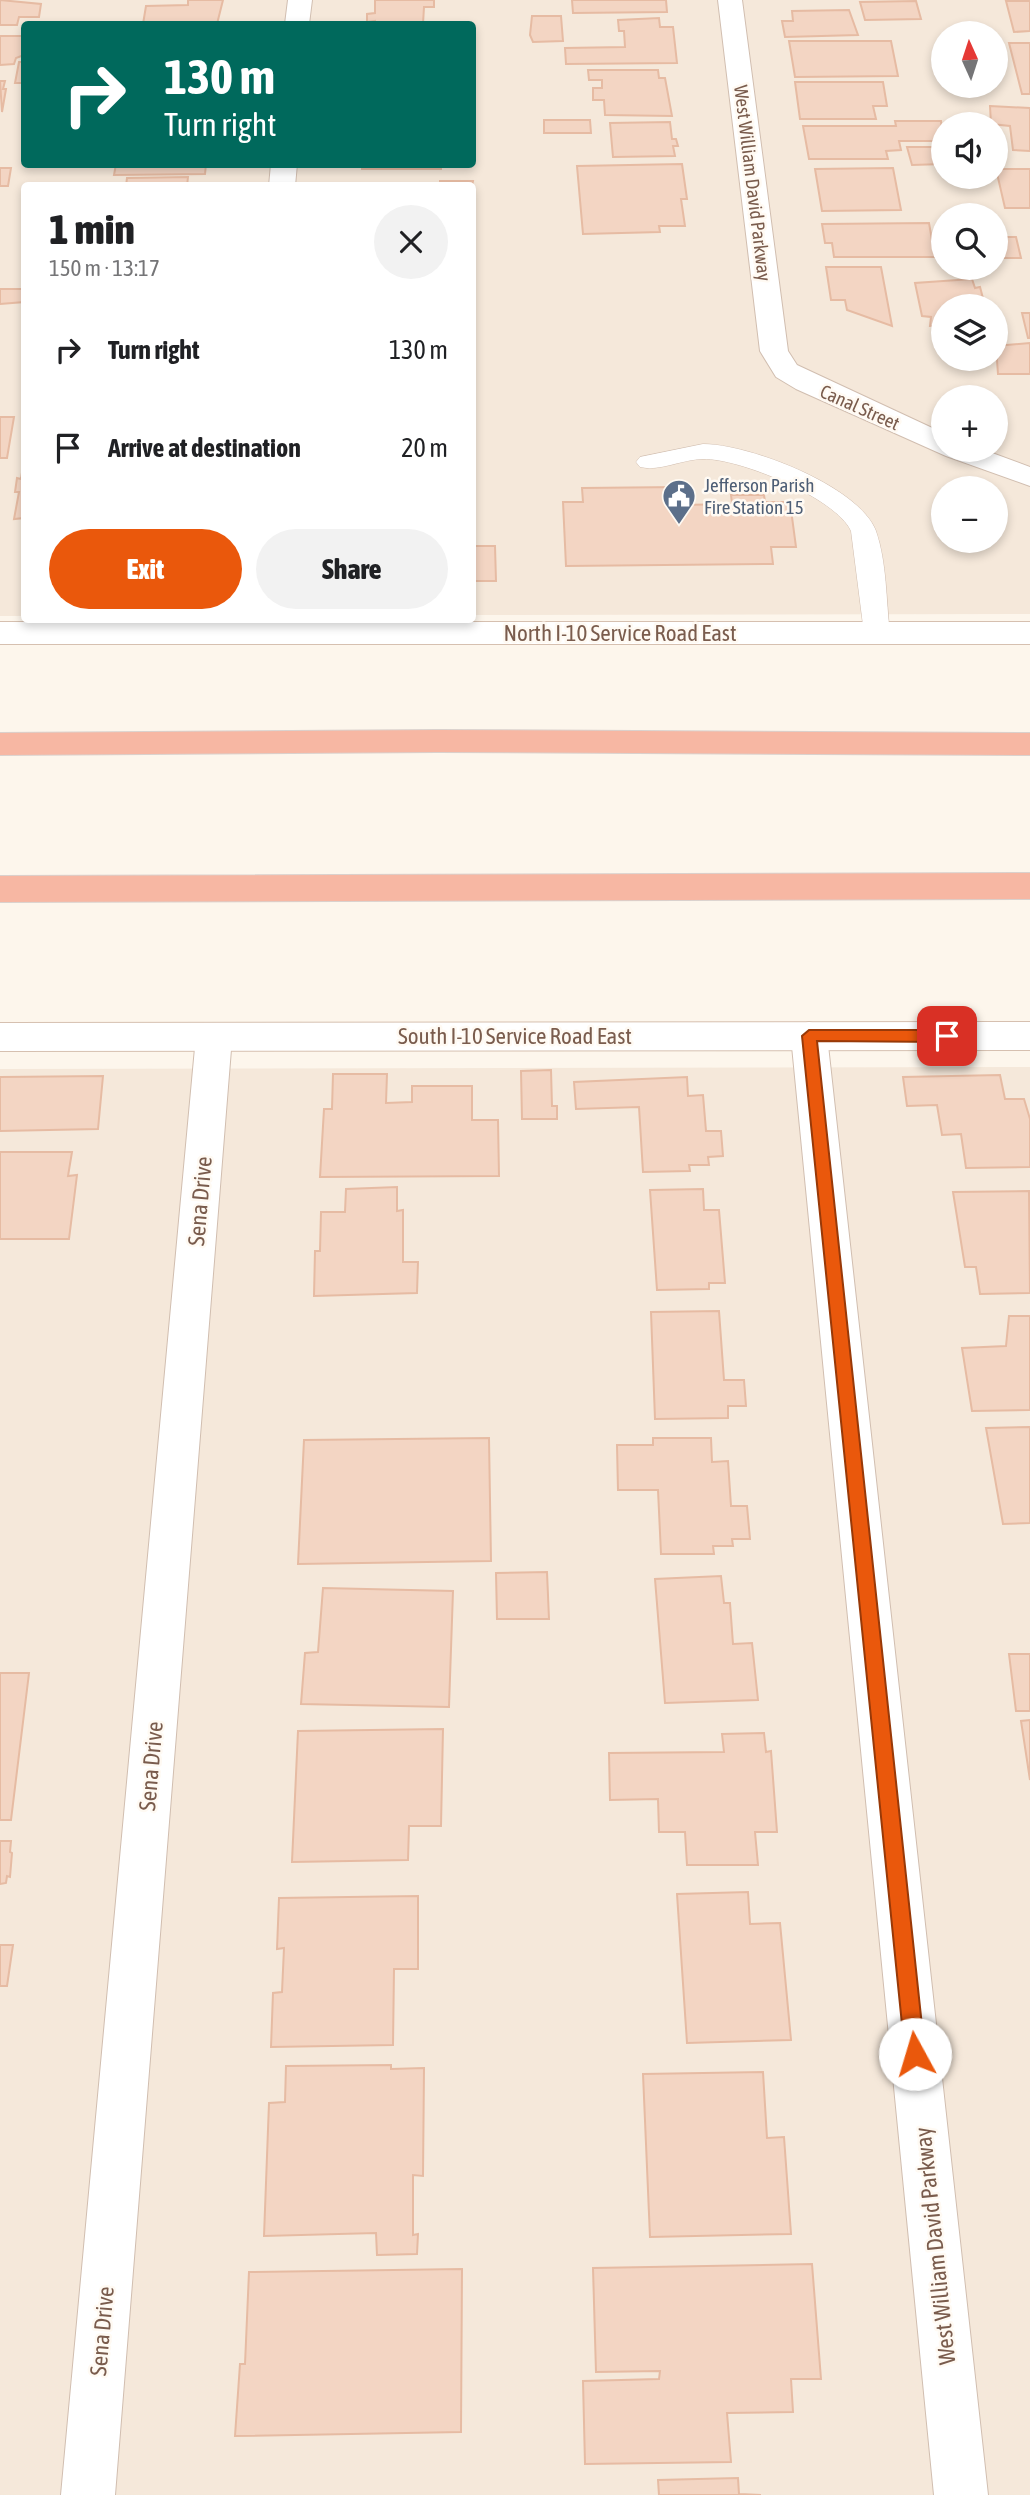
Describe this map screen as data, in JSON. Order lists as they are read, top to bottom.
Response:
{
  "streets": {
    "street": [
      "West William David Parkway",
      "Canal Street",
      "North I-10 Service Road East",
      "South I-10 Service Road East",
      "Sena Drive"
    ]
  },
  "crossings": [
    ["West William David Parkway", "Canal Street"],
    ["West William David Parkway", "South I-10 Service Road East"],
    ["South I-10 Service Road East", "Sena Drive"]
  ],
  "places": {
    "public building": ["Jefferson Parish Fire Station 15"]
  },
  "north": "top",
  "page": {
    "map_buttons": ["+", "−"],
    "turn": ["130 m", "Turn right"],
    "heading": ["1 min", "150 m · 13:17"],
    "list": [
      {
        "name": "Turn right",
        "value": "130 m"
      },
      {
        "name": "Arrive at destination",
        "value": "20 m"
      }
    ],
    "buttons": ["Exit", "Share"]
  }
}
